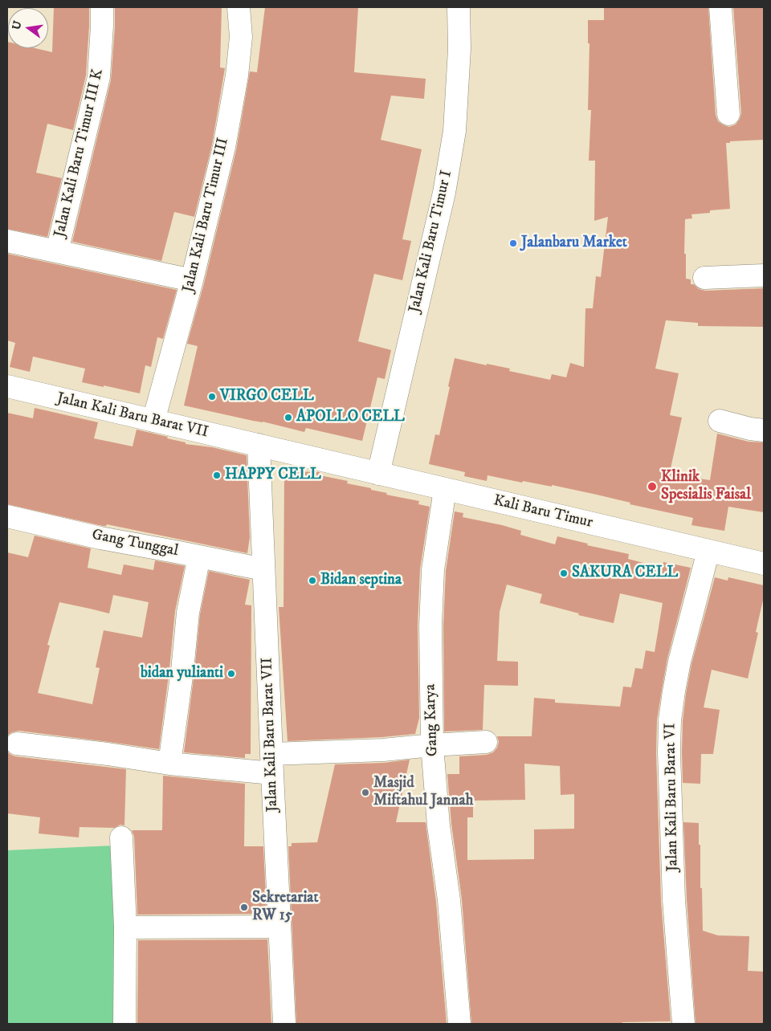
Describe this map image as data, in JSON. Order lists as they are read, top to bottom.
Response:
{
  "streets": {
    "street": [
      "Jalan Kali Baru Timur III K",
      "Jalan Kali Baru Timur III",
      "Jalan Kali Baru Timur I",
      "Jalan Kali Baru Barat VII",
      "Kali Baru Timur",
      "Gang Tunggal",
      "Gang Karya",
      "Jalan Kali Baru Barat VI"
    ]
  },
  "crossings": [
    ["Jalan Kali Baru Timur III", "Jalan Kali Baru Barat VII"],
    ["Jalan Kali Baru Timur I", "Jalan Kali Baru Barat VII"],
    ["Jalan Kali Baru Timur I", "Kali Baru Timur"],
    ["Jalan Kali Baru Barat VII", "Kali Baru Timur"],
    ["Jalan Kali Baru Barat VII", "Gang Tunggal"],
    ["Kali Baru Timur", "Gang Karya"],
    ["Kali Baru Timur", "Jalan Kali Baru Barat VI"]
  ],
  "places": [
    "Jalanbaru Market",
    "VIRGO CELL",
    "APOLLO CELL",
    "HAPPY CELL",
    "Klinik Spesialis Faisal",
    "SAKURA CELL",
    "Bidan septina",
    "bidan yulianti",
    "Masjid Miftahul Jannah",
    "Sekretariat RW 15"
  ],
  "north": "left"
}
